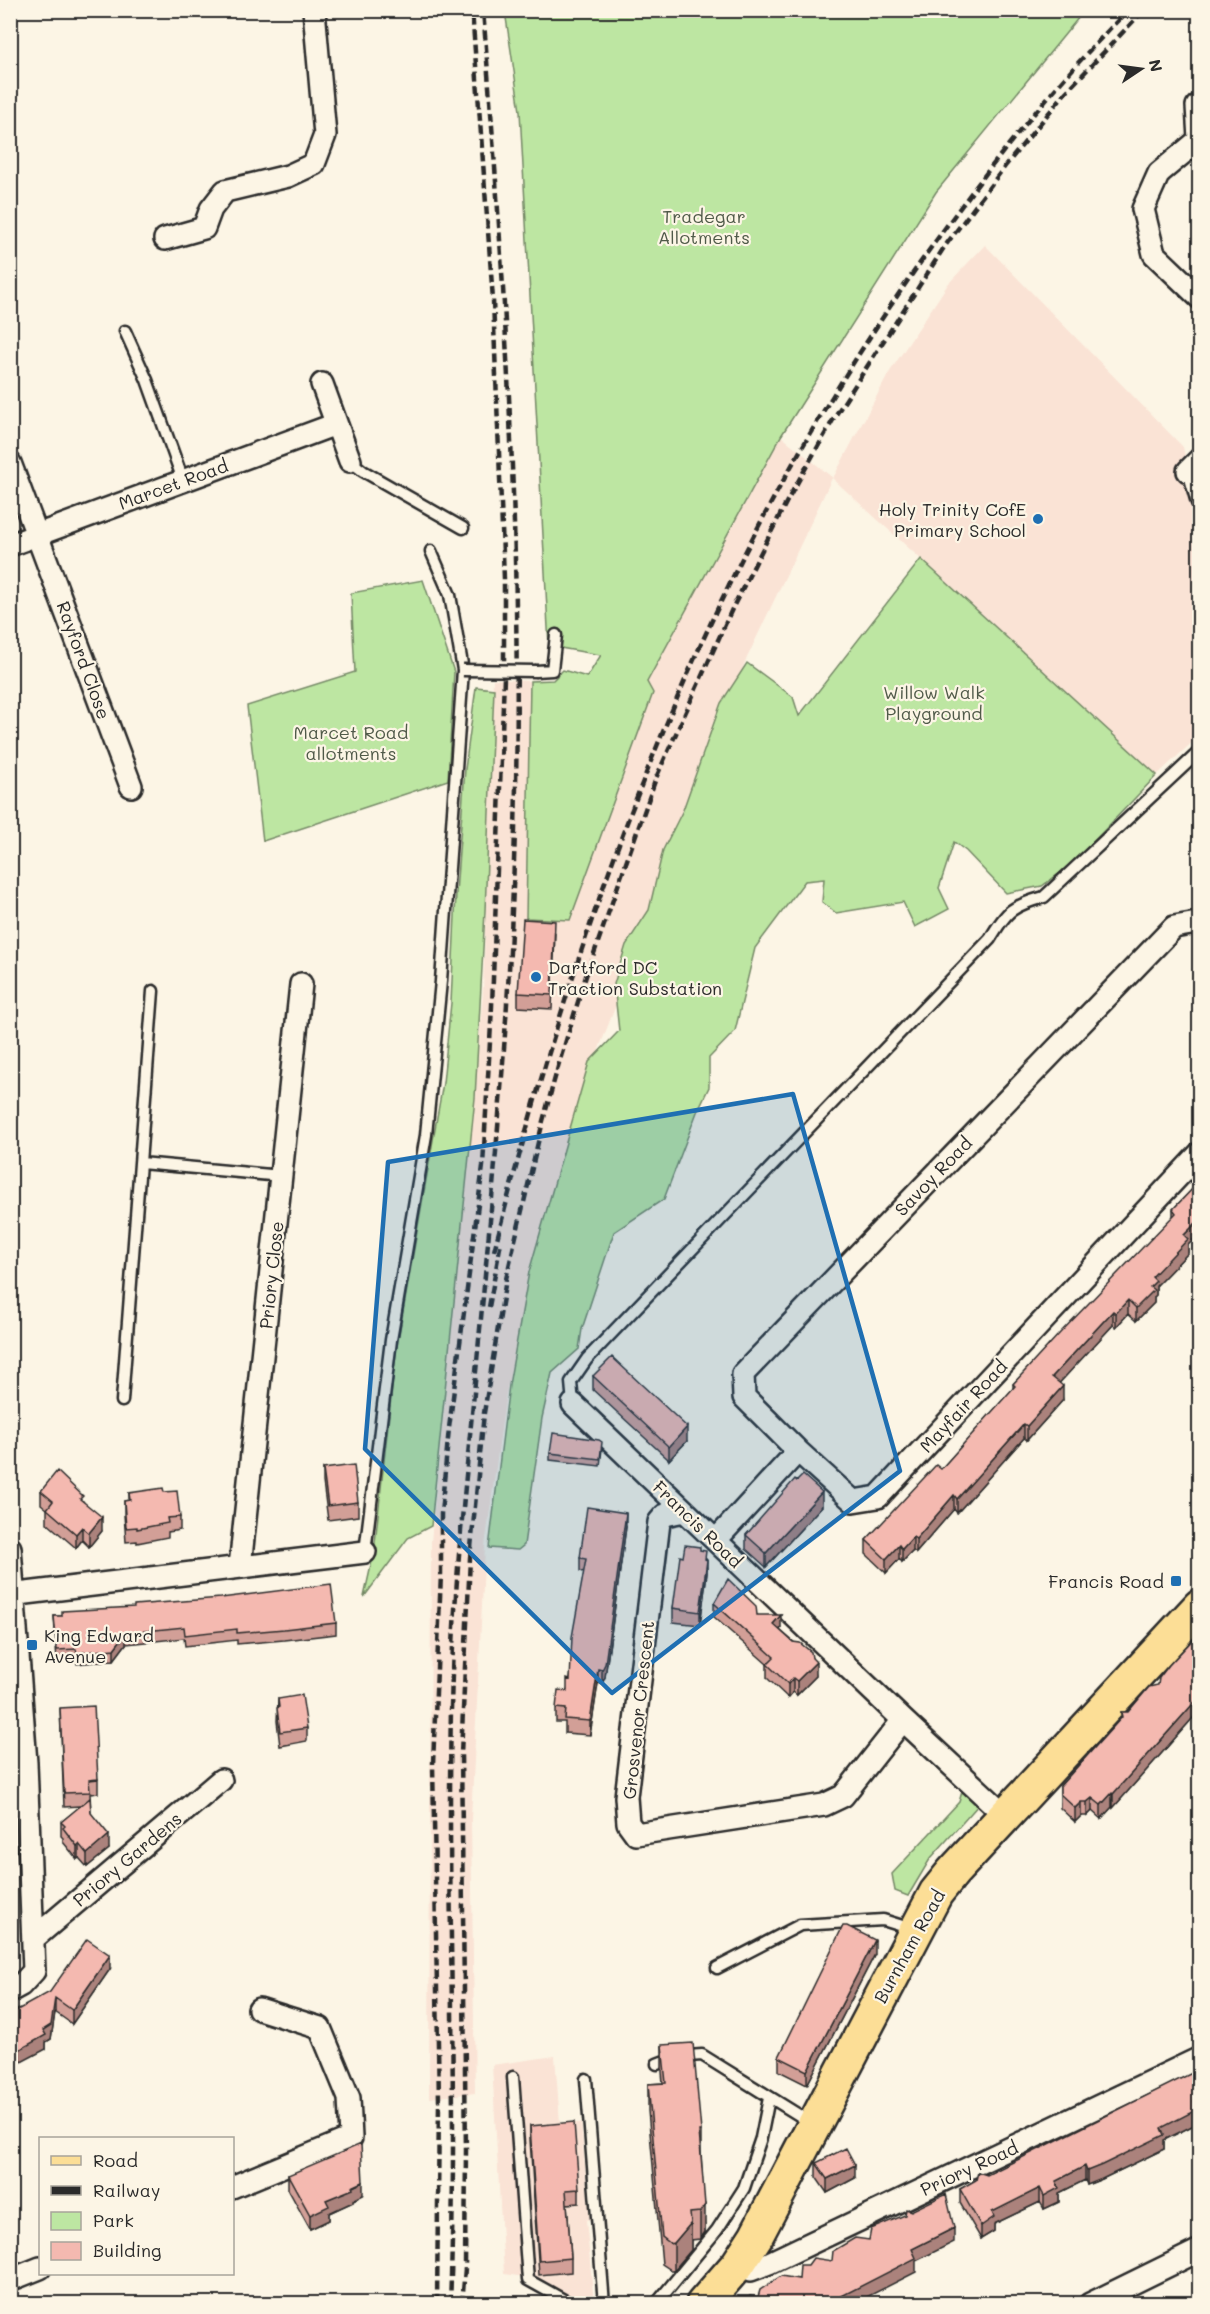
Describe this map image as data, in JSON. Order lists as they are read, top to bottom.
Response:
{
  "streets": {
    "main road": ["Burnham Road"],
    "street": [
      "Marcet Road",
      "Rayford Close",
      "Savoy Road",
      "Priory Close",
      "Mayfair Road",
      "Francis Road",
      "Grosvenor Crescent",
      "Priory Gardens",
      "Priory Road"
    ]
  },
  "crossings": [
    ["Marcet Road", "Rayford Close"],
    ["Savoy Road", "Mayfair Road"],
    ["Francis Road", "Grosvenor Crescent"],
    ["Francis Road", "Burnham Road"],
    ["Burnham Road", "Priory Road"]
  ],
  "parks": ["Tradegar Allotments", "Willow Walk Playground", "Marcet Road allotments"],
  "places": {
    "other": ["Holy Trinity CofE Primary School", "Dartford DC Traction Substation"],
    "transit": ["Francis Road", "King Edward Avenue"]
  },
  "legend": [
    "Road",
    "Railway",
    "Park",
    "Building"
  ],
  "north": "right"
}
